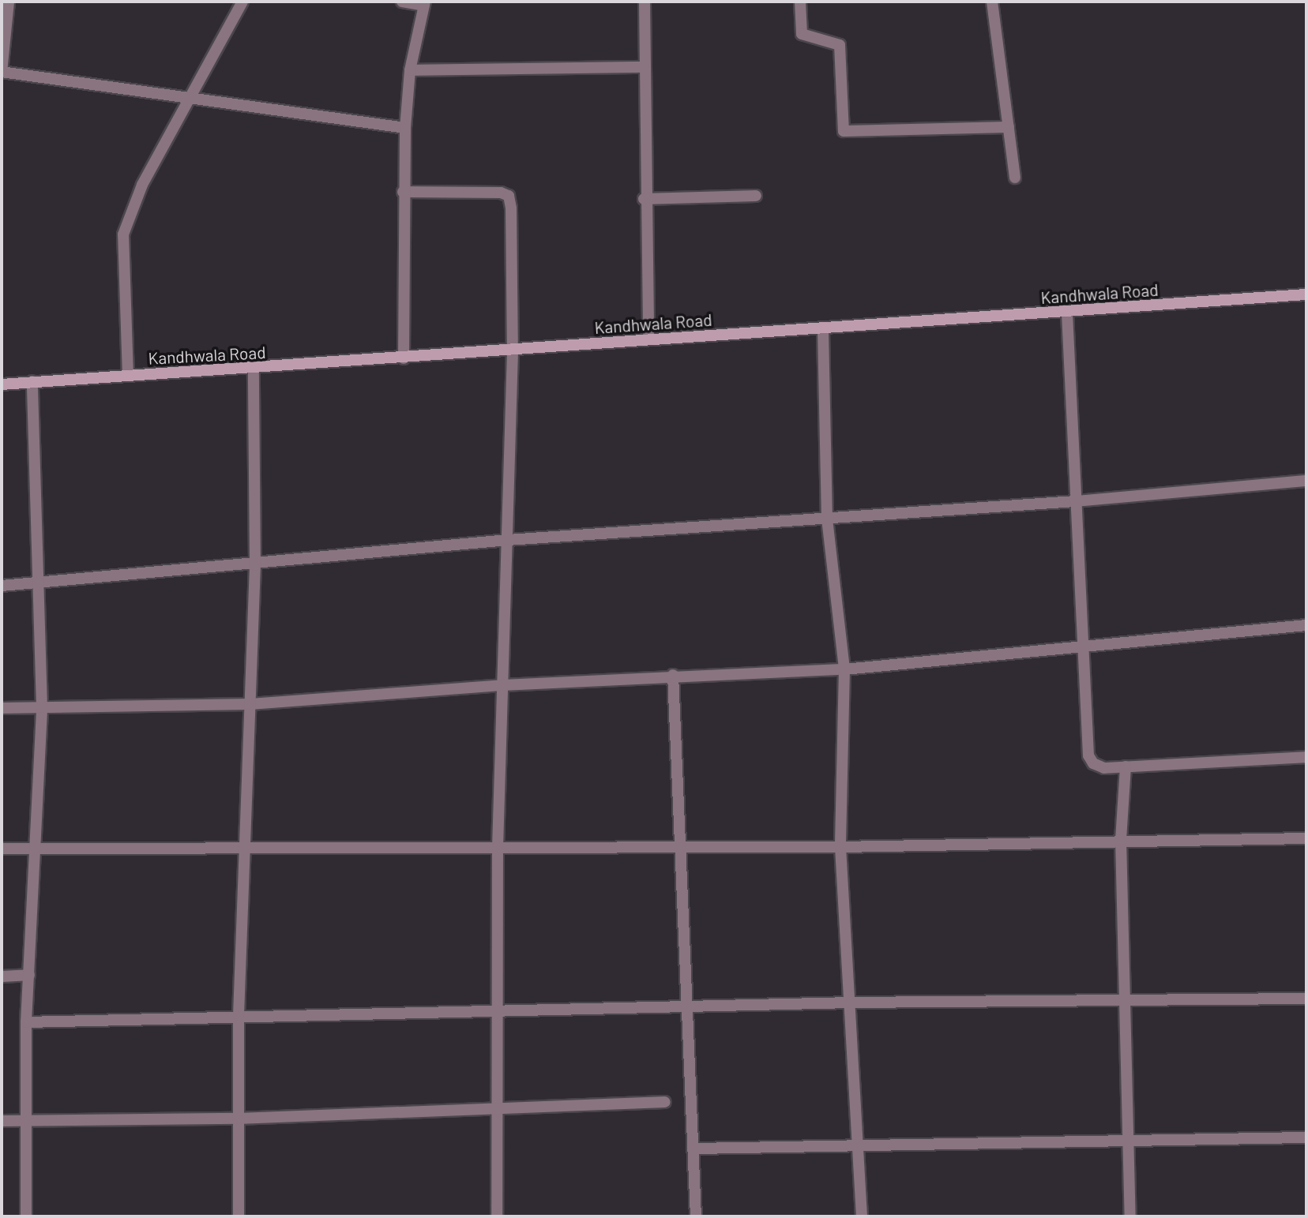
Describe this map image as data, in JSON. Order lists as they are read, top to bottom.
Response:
{
  "streets": {
    "street": ["Kandhwala Road"]
  }
}
